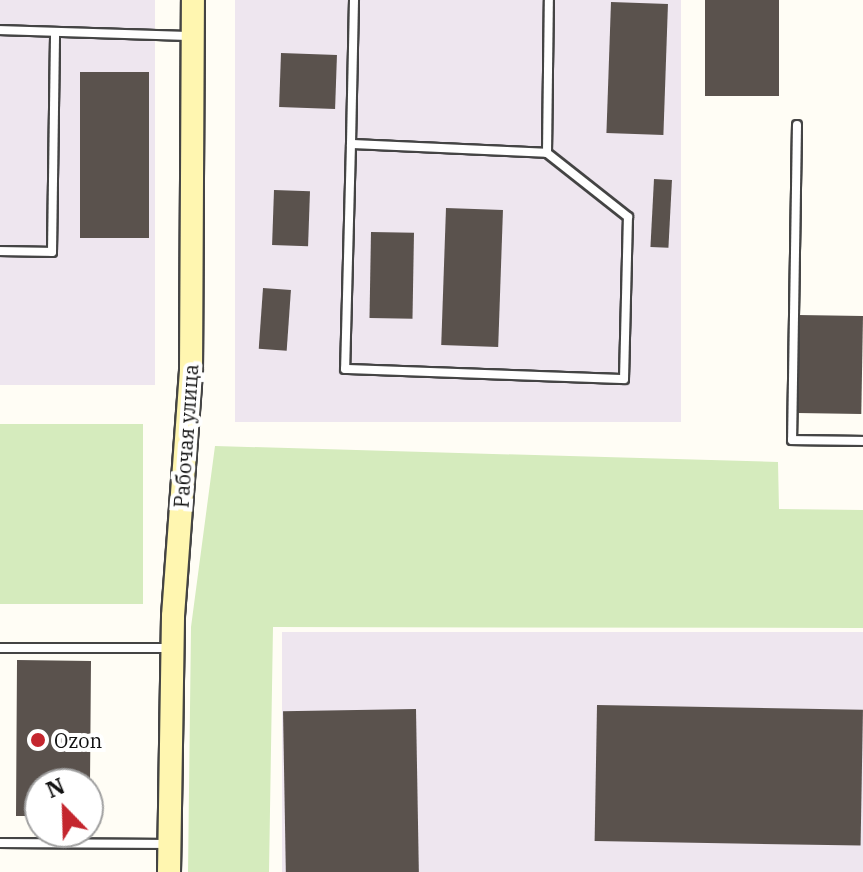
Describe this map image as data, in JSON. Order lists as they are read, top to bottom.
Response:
{
  "streets": {
    "main road": ["Рабочая улица"]
  },
  "places": ["Ozon"],
  "north": "top left"
}
